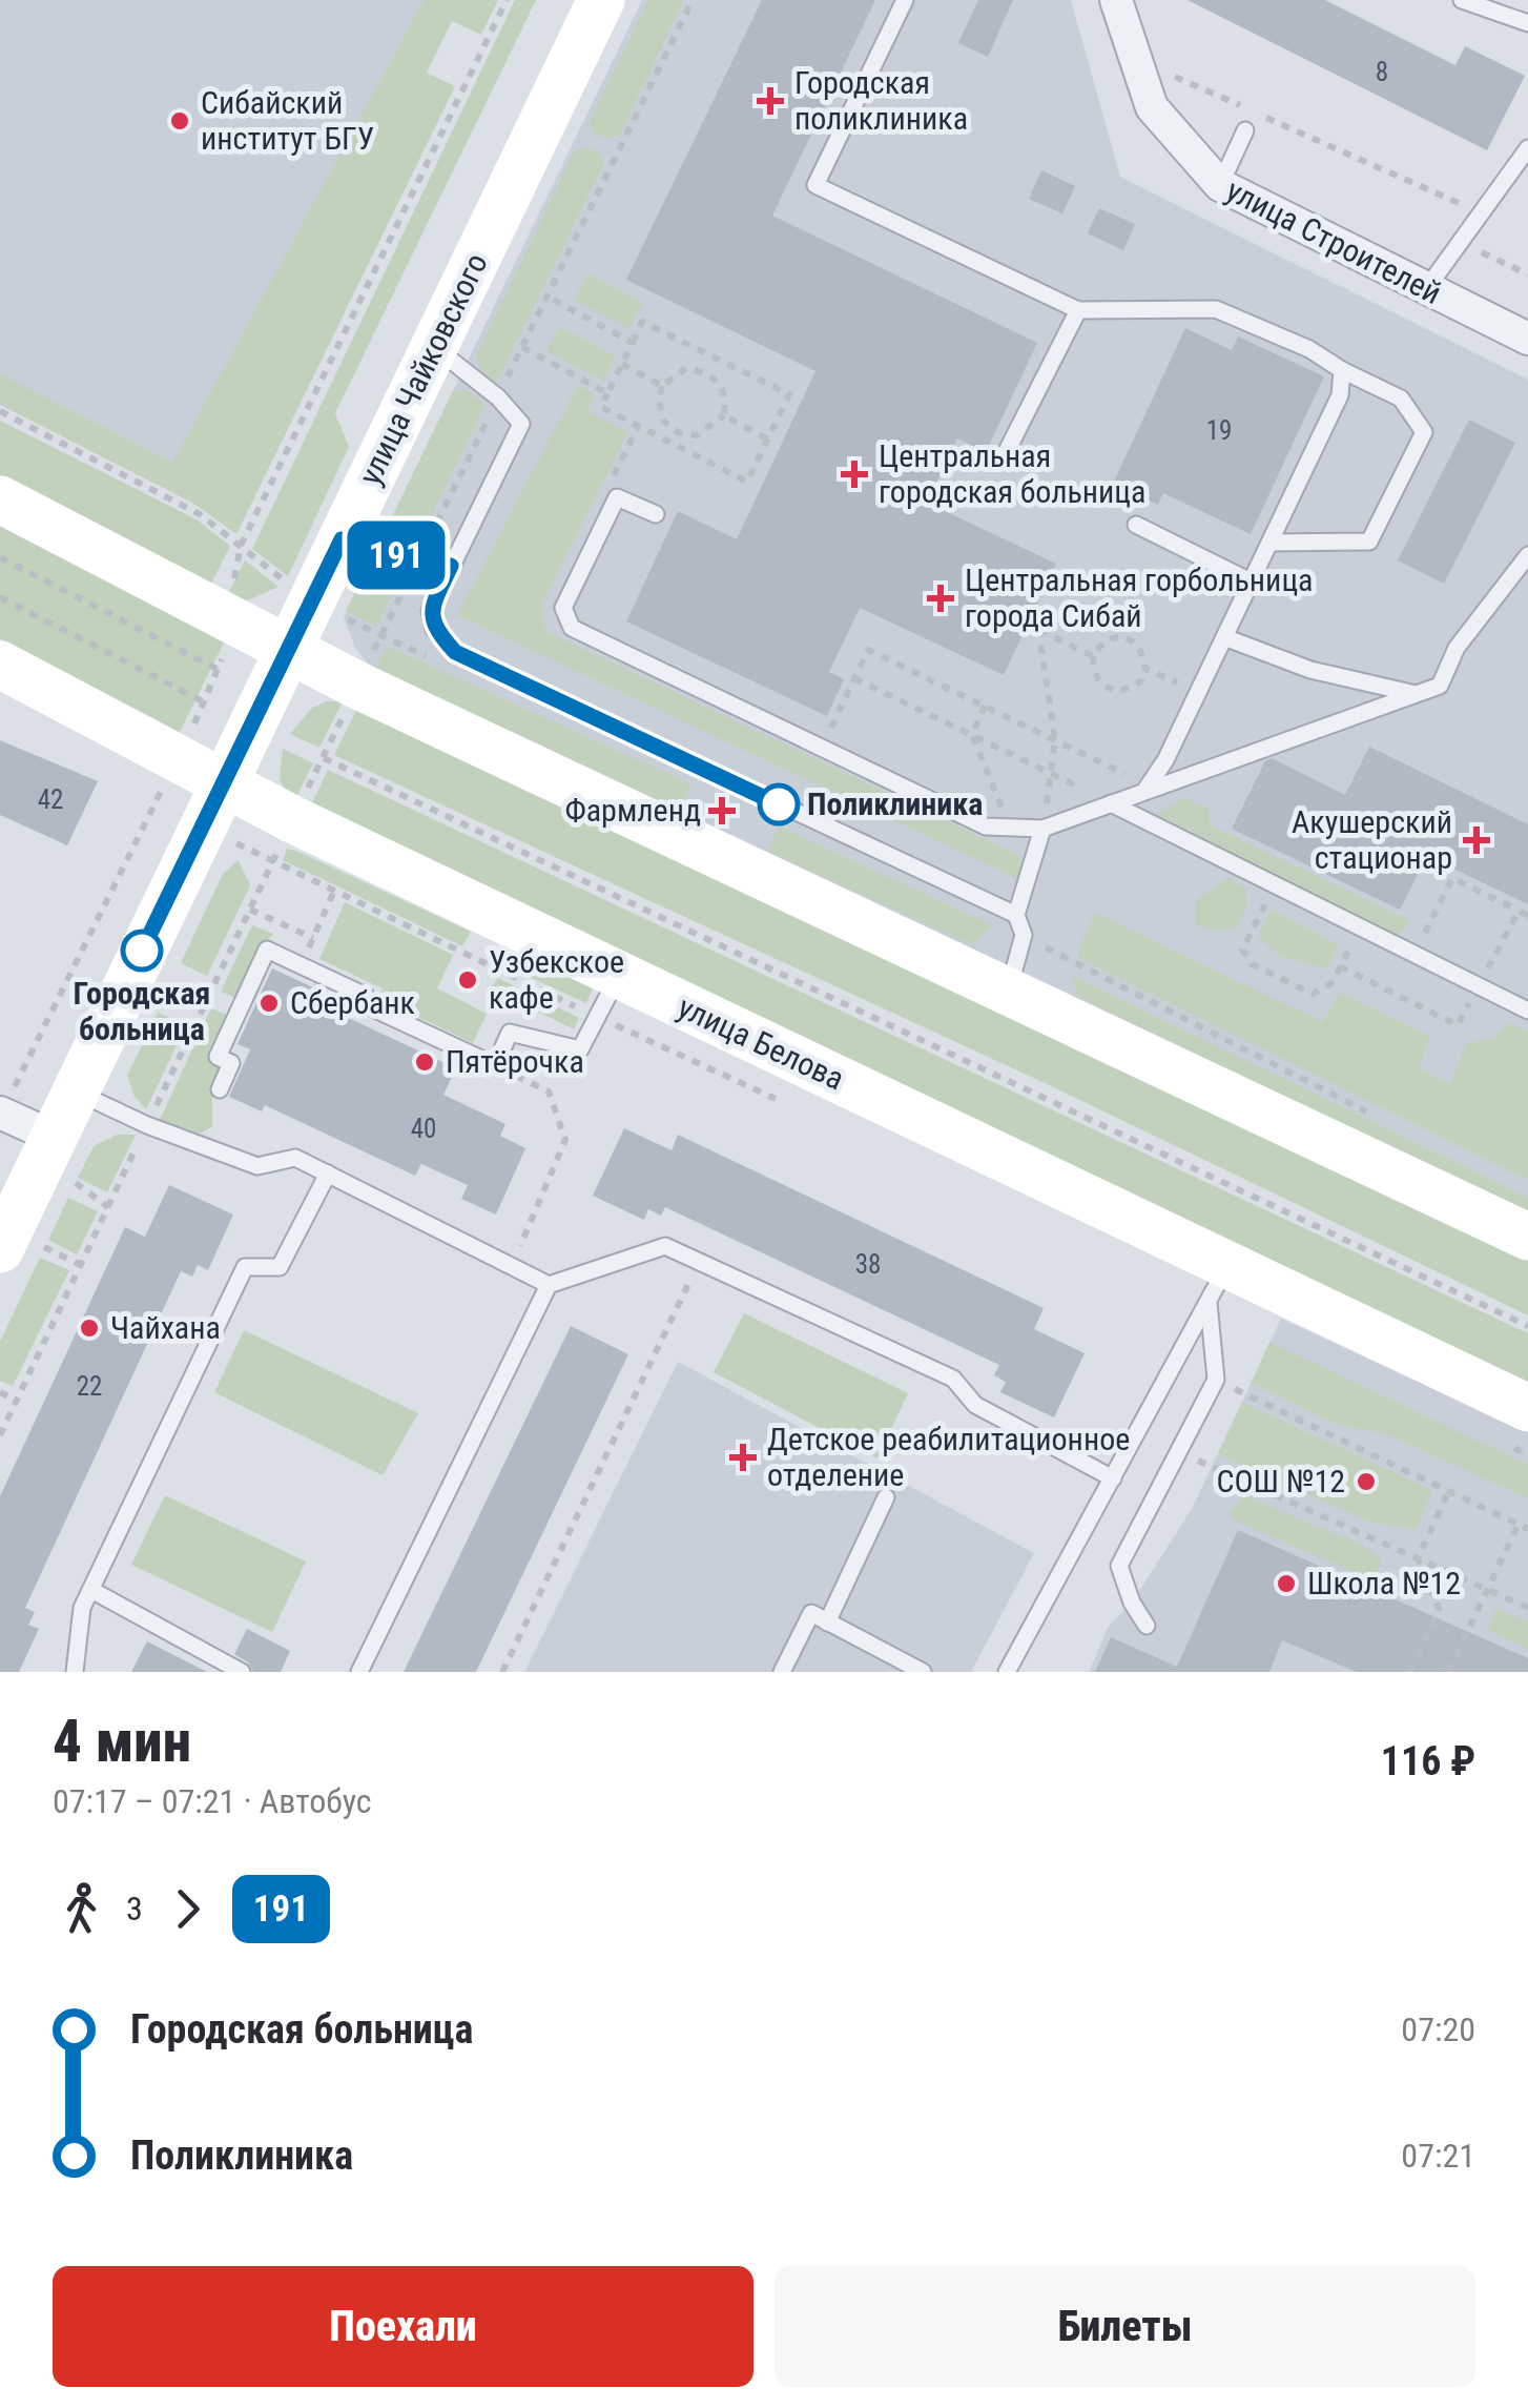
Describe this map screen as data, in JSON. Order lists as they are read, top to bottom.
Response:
{
  "streets": {
    "main road": ["улица Чайковского", "улица Белова"],
    "street": ["улица Строителей"]
  },
  "crossings": [
    ["улица Чайковского", "улица Белова"]
  ],
  "places": {
    "health": [
      "Городская поликлиника",
      "Центральная городская больница",
      "Центральная горбольница города Сибай",
      "Фармленд",
      "Акушерский стационар",
      "Детское реабилитационное отделение"
    ],
    "other": [
      "Сибайский институт БГУ",
      "Поликлиника",
      "Городская больница",
      "Узбекское кафе",
      "Сбербанк",
      "Пятёрочка",
      "Чайхана",
      "СОШ №12",
      "Школа №12"
    ]
  },
  "lines": ["bus line 191"],
  "house_numbers": [
    "8",
    "19",
    "42",
    "40",
    "38",
    "22"
  ],
  "page": {
    "on_map": "191",
    "heading": ["4 мин", "07:17 – 07:21 · Автобус", "116 ₽"],
    "legs": ["3", "191"],
    "list": [
      {
        "name": "Городская больница",
        "value": "07:20"
      },
      {
        "name": "Поликлиника",
        "value": "07:21"
      }
    ],
    "buttons": ["Поехали", "Билеты"]
  }
}
